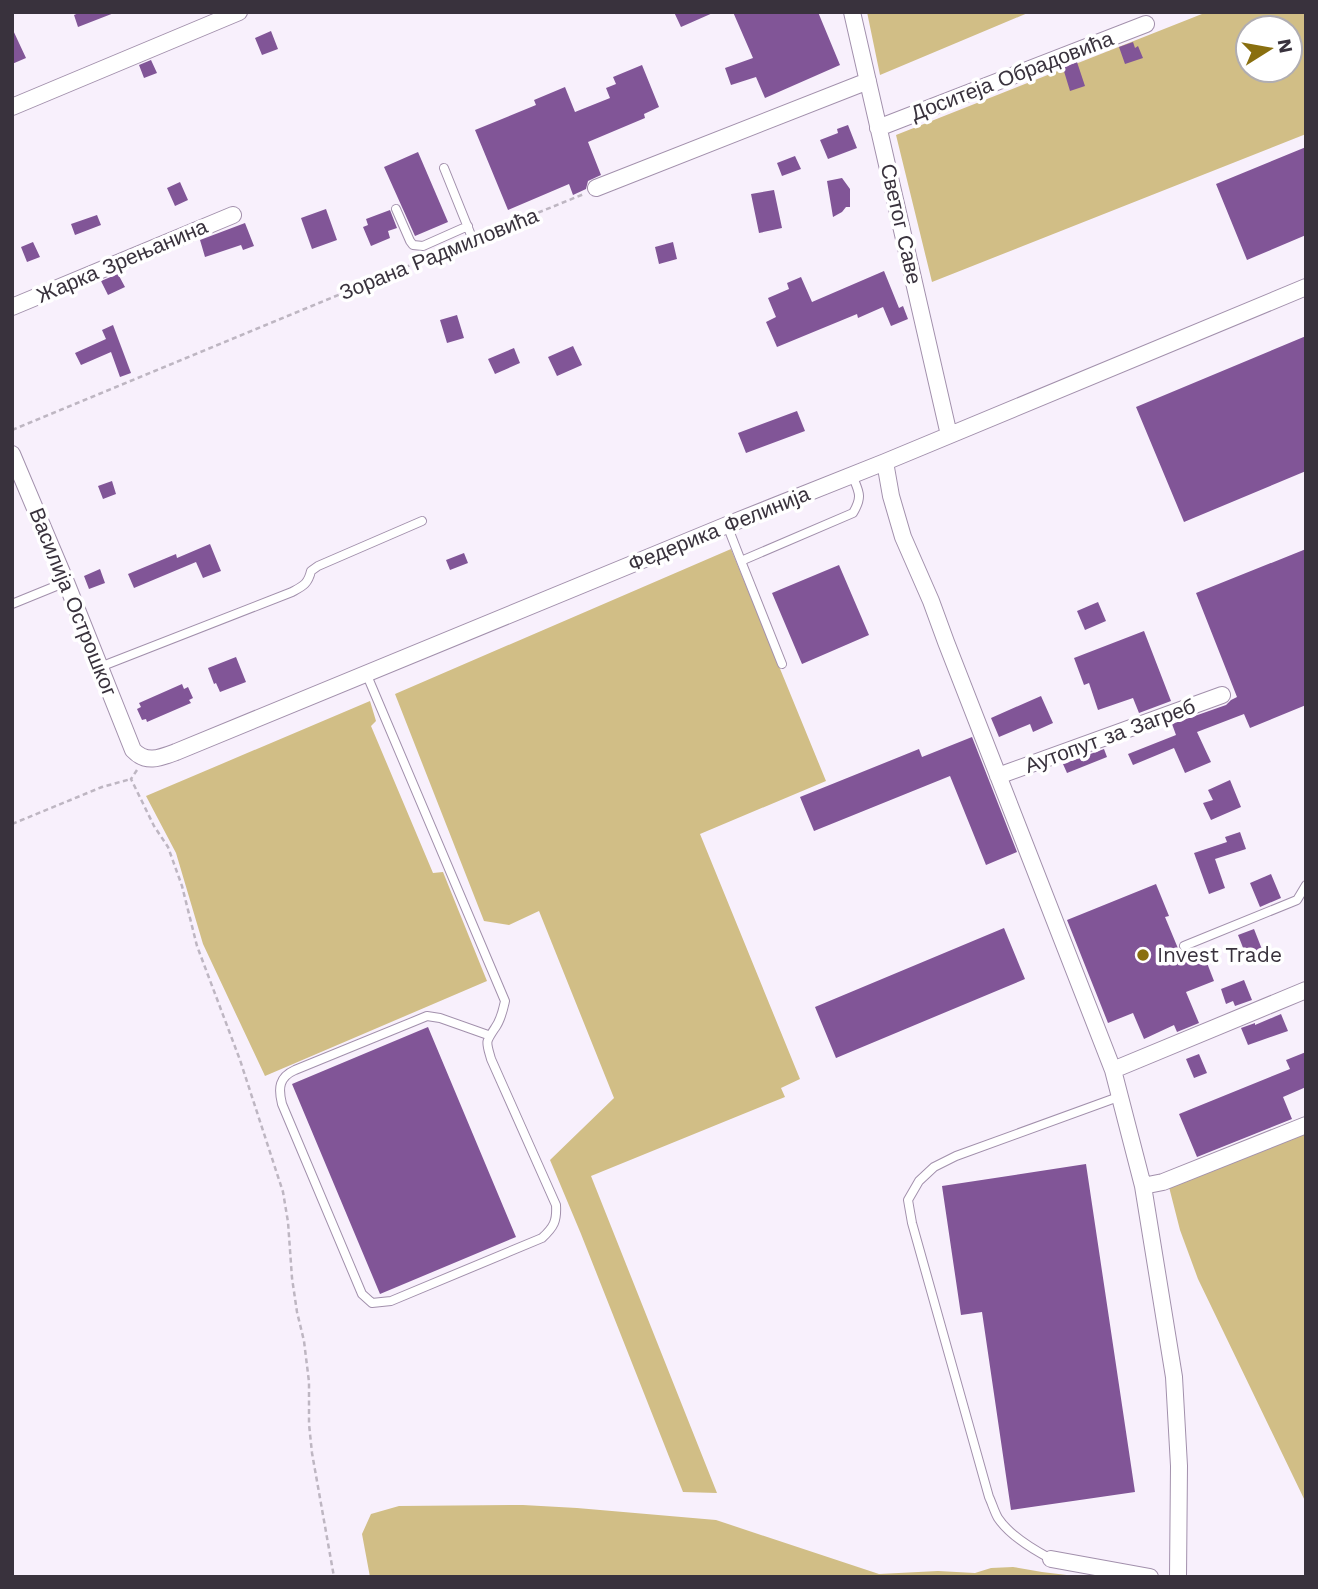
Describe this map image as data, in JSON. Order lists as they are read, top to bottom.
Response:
{
  "streets": {
    "street": [
      "Доситеја Обрадовића",
      "Светог Саве",
      "Жарка Зрењанина",
      "Федерика Фелинија",
      "Василија Острошког",
      "Аутопут за Загреб"
    ],
    "path": ["Зорана Радмиловића"]
  },
  "crossings": [
    ["Доситеја Обрадовића", "Светог Саве"],
    ["Светог Саве", "Федерика Фелинија"],
    ["Федерика Фелинија", "Василија Острошког"]
  ],
  "places": ["Invest Trade"],
  "north": "right"
}
